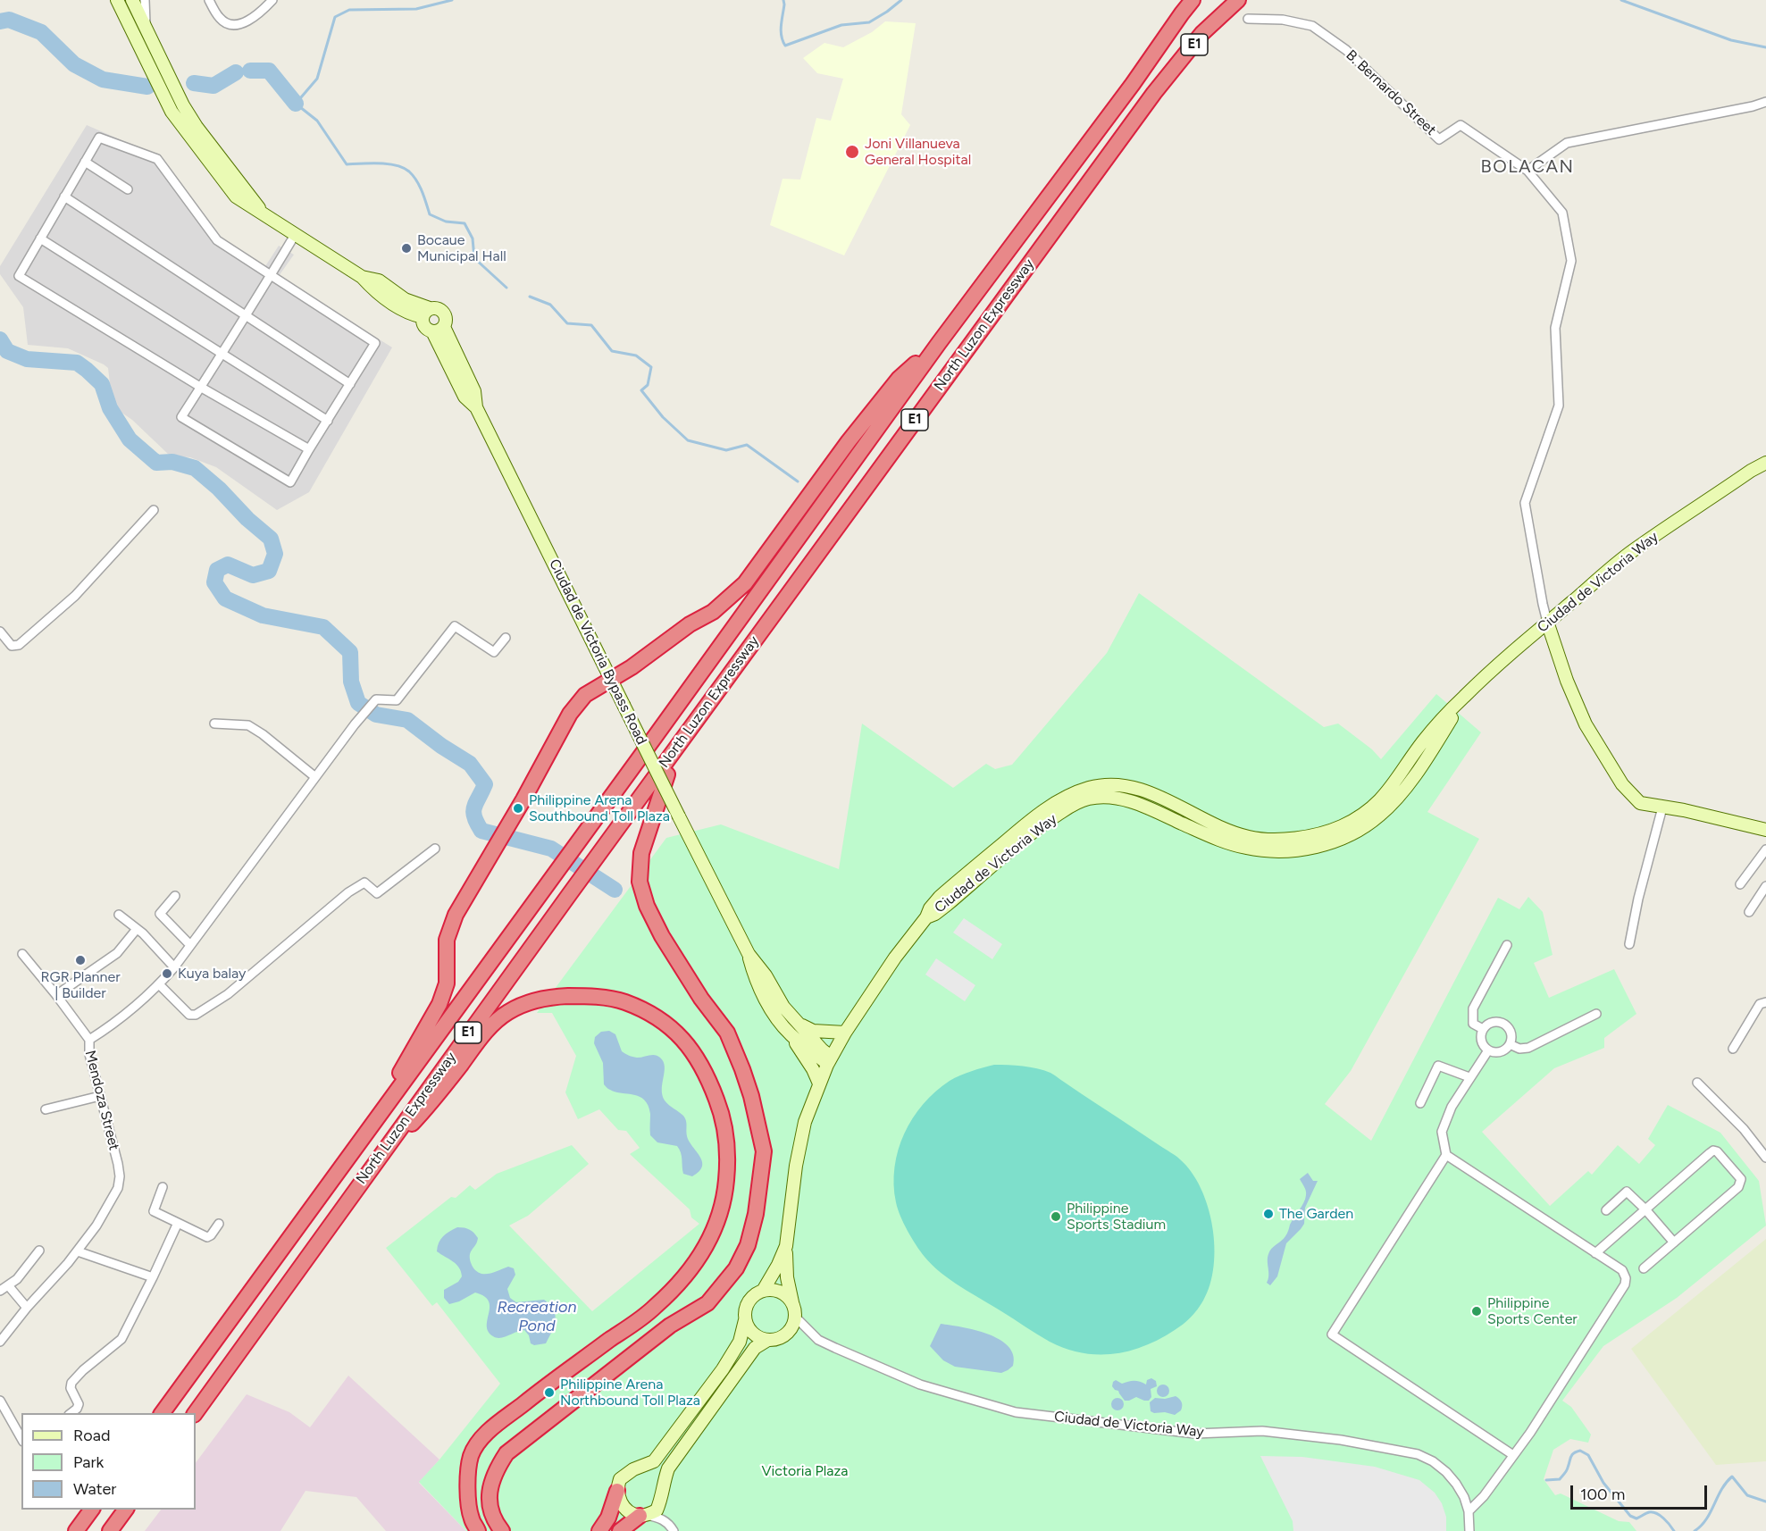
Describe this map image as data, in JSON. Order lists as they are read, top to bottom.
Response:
{
  "streets": {
    "highway": ["E1", "North Luzon Expressway"],
    "main road": ["Ciudad de Victoria Way", "Ciudad de Victoria Bypass Road"],
    "street": ["B. Bernardo Street", "Mendoza Street"]
  },
  "crossings": [
    ["Ciudad de Victoria Way", "Ciudad de Victoria Bypass Road"]
  ],
  "districts": ["BOLACAN"],
  "water": ["Recreation Pond"],
  "parks": ["Victoria Plaza"],
  "places": [
    "Joni Villanueva General Hospital",
    "Bocaue Municipal Hall",
    "Philippine Arena Southbound Toll Plaza",
    "RGR Planner | Builder",
    "Kuya balay",
    "The Garden",
    "Philippine Sports Stadium",
    "Philippine Sports Center",
    "Philippine Arena Northbound Toll Plaza"
  ],
  "legend": ["Road", "Park", "Water"],
  "scale_bar": "100 m"
}
